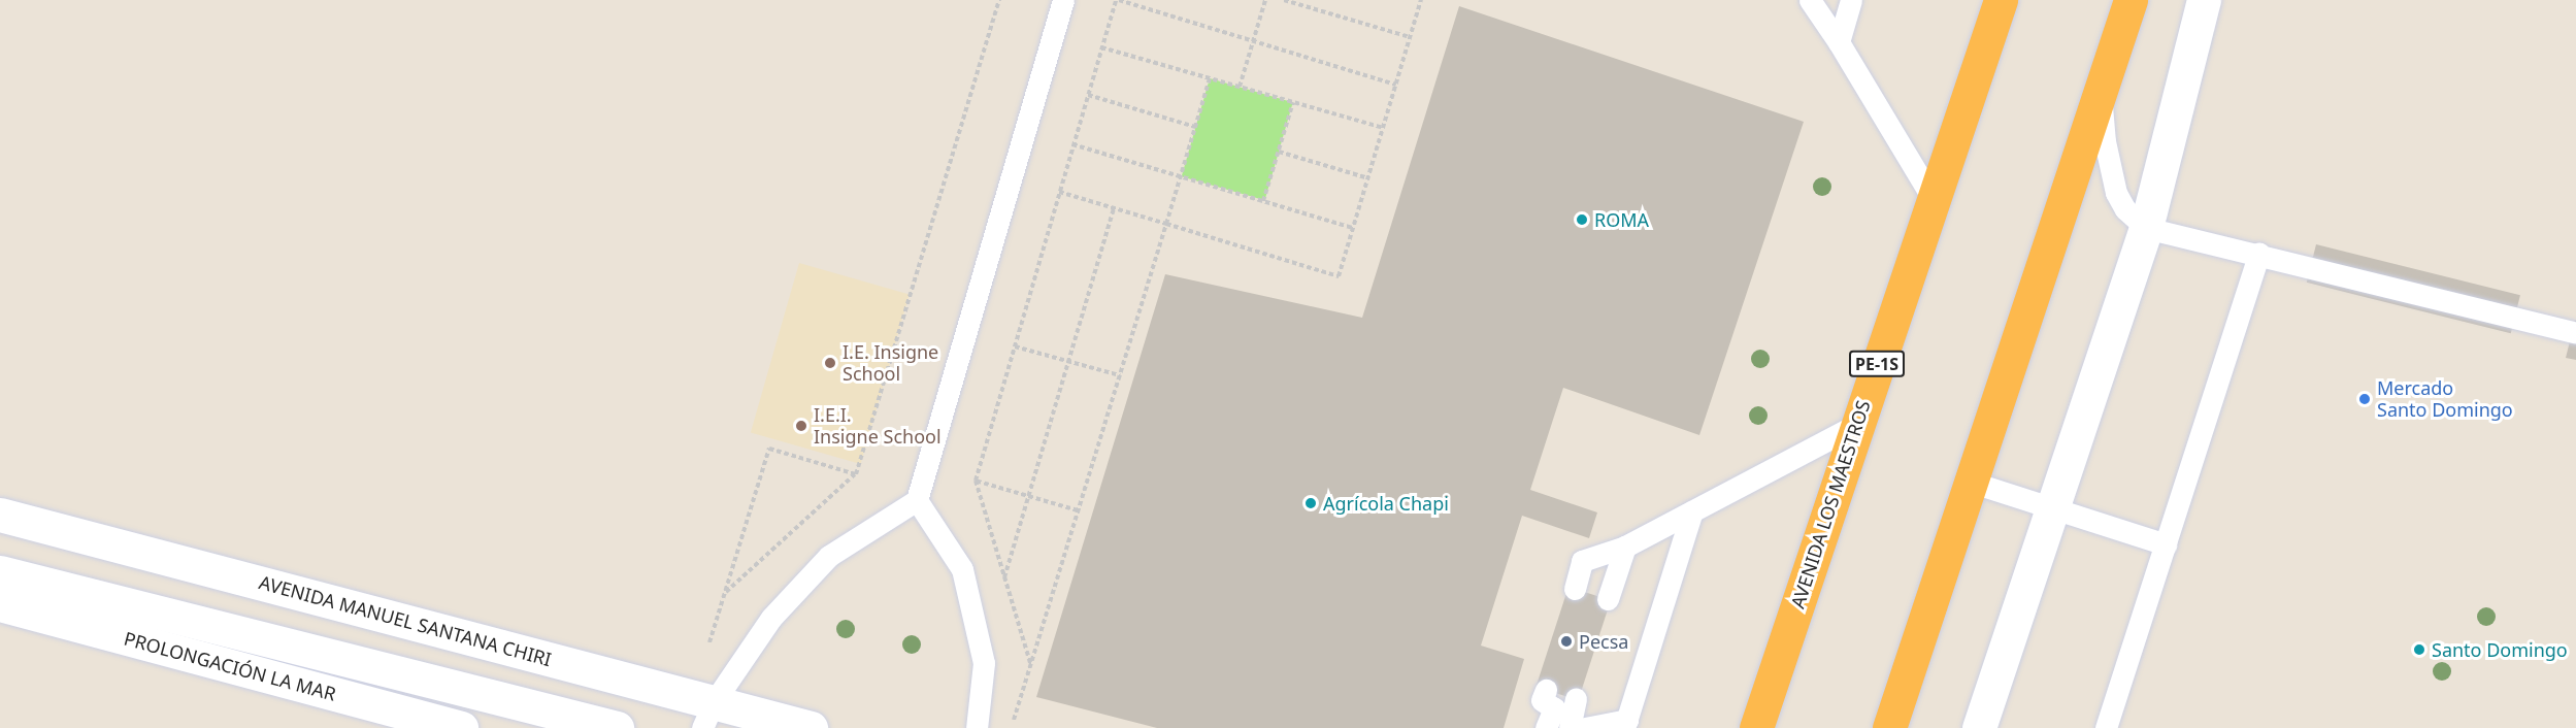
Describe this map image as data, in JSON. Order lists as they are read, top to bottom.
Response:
{
  "streets": {
    "highway": ["PE-1S", "AVENIDA LOS MAESTROS"],
    "street": ["AVENIDA MANUEL SANTANA CHIRI", "PROLONGACIÓN LA MAR"]
  },
  "places": [
    "ROMA",
    "I.E. Insigne School",
    "Mercado Santo Domingo",
    "I.E.I. Insigne School",
    "Agrícola Chapi",
    "Pecsa",
    "Santo Domingo"
  ]
}
